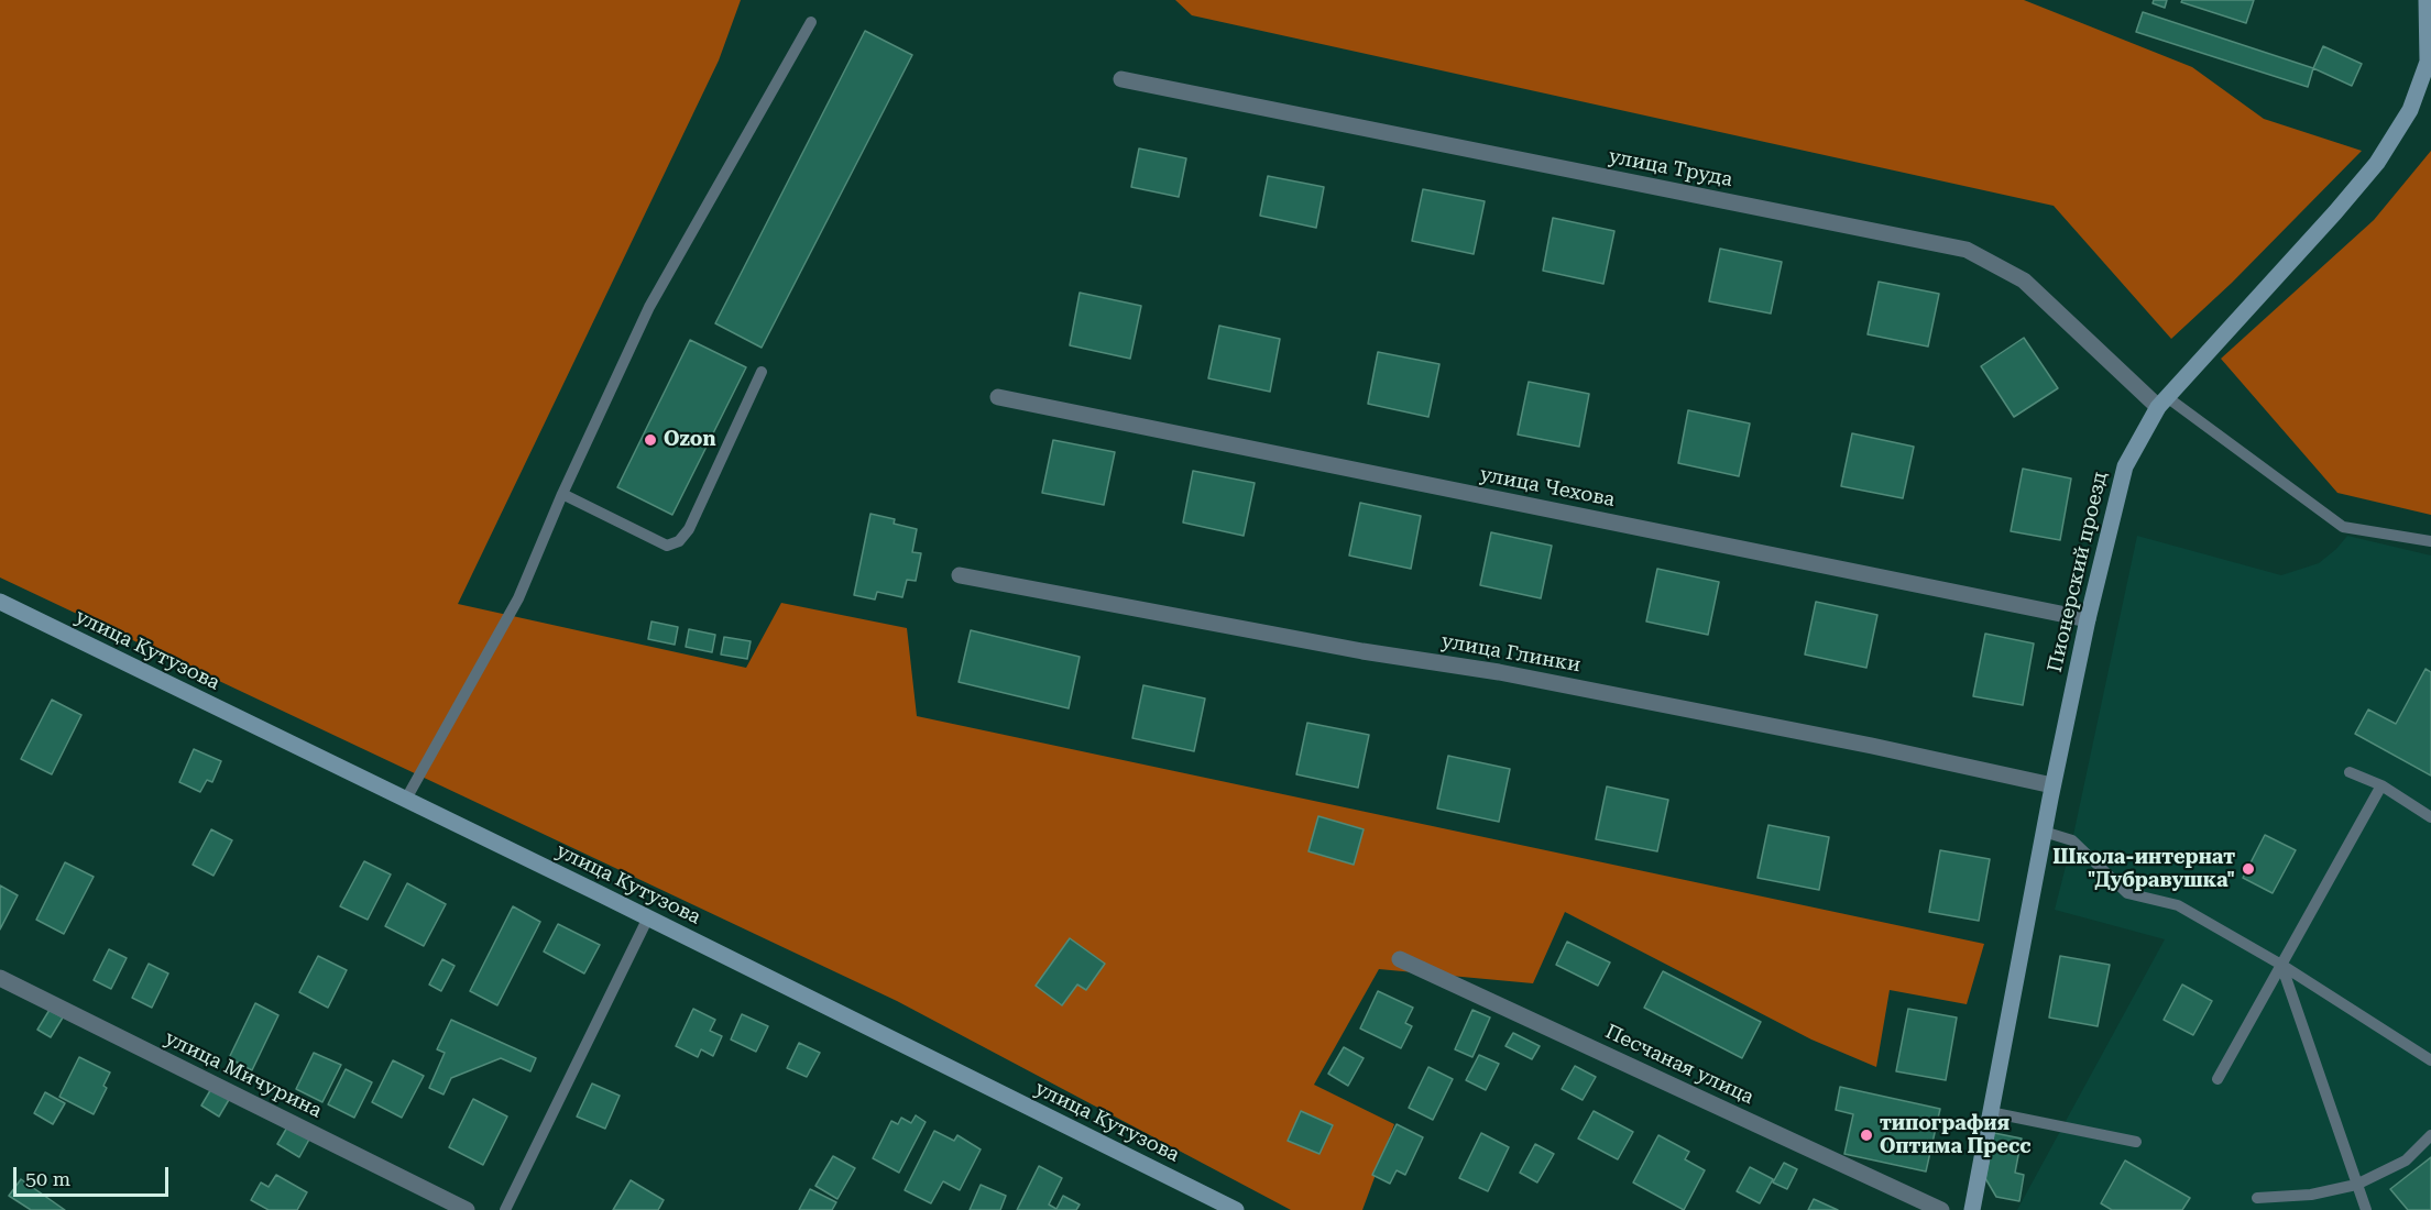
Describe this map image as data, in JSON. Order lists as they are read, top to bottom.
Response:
{
  "streets": {
    "main road": ["Пионерский проезд", "улица Кутузова"],
    "street": [
      "улица Труда",
      "улица Чехова",
      "улица Глинки",
      "Песчаная улица",
      "улица Мичурина"
    ]
  },
  "crossings": [
    ["улица Труда", "Пионерский проезд"],
    ["улица Чехова", "Пионерский проезд"],
    ["Пионерский проезд", "улица Глинки"]
  ],
  "places": ["Ozon", "Школа-интернат \"Дубравушка\"", "типография Оптима Пресс"],
  "scale_bar": "50 m"
}
